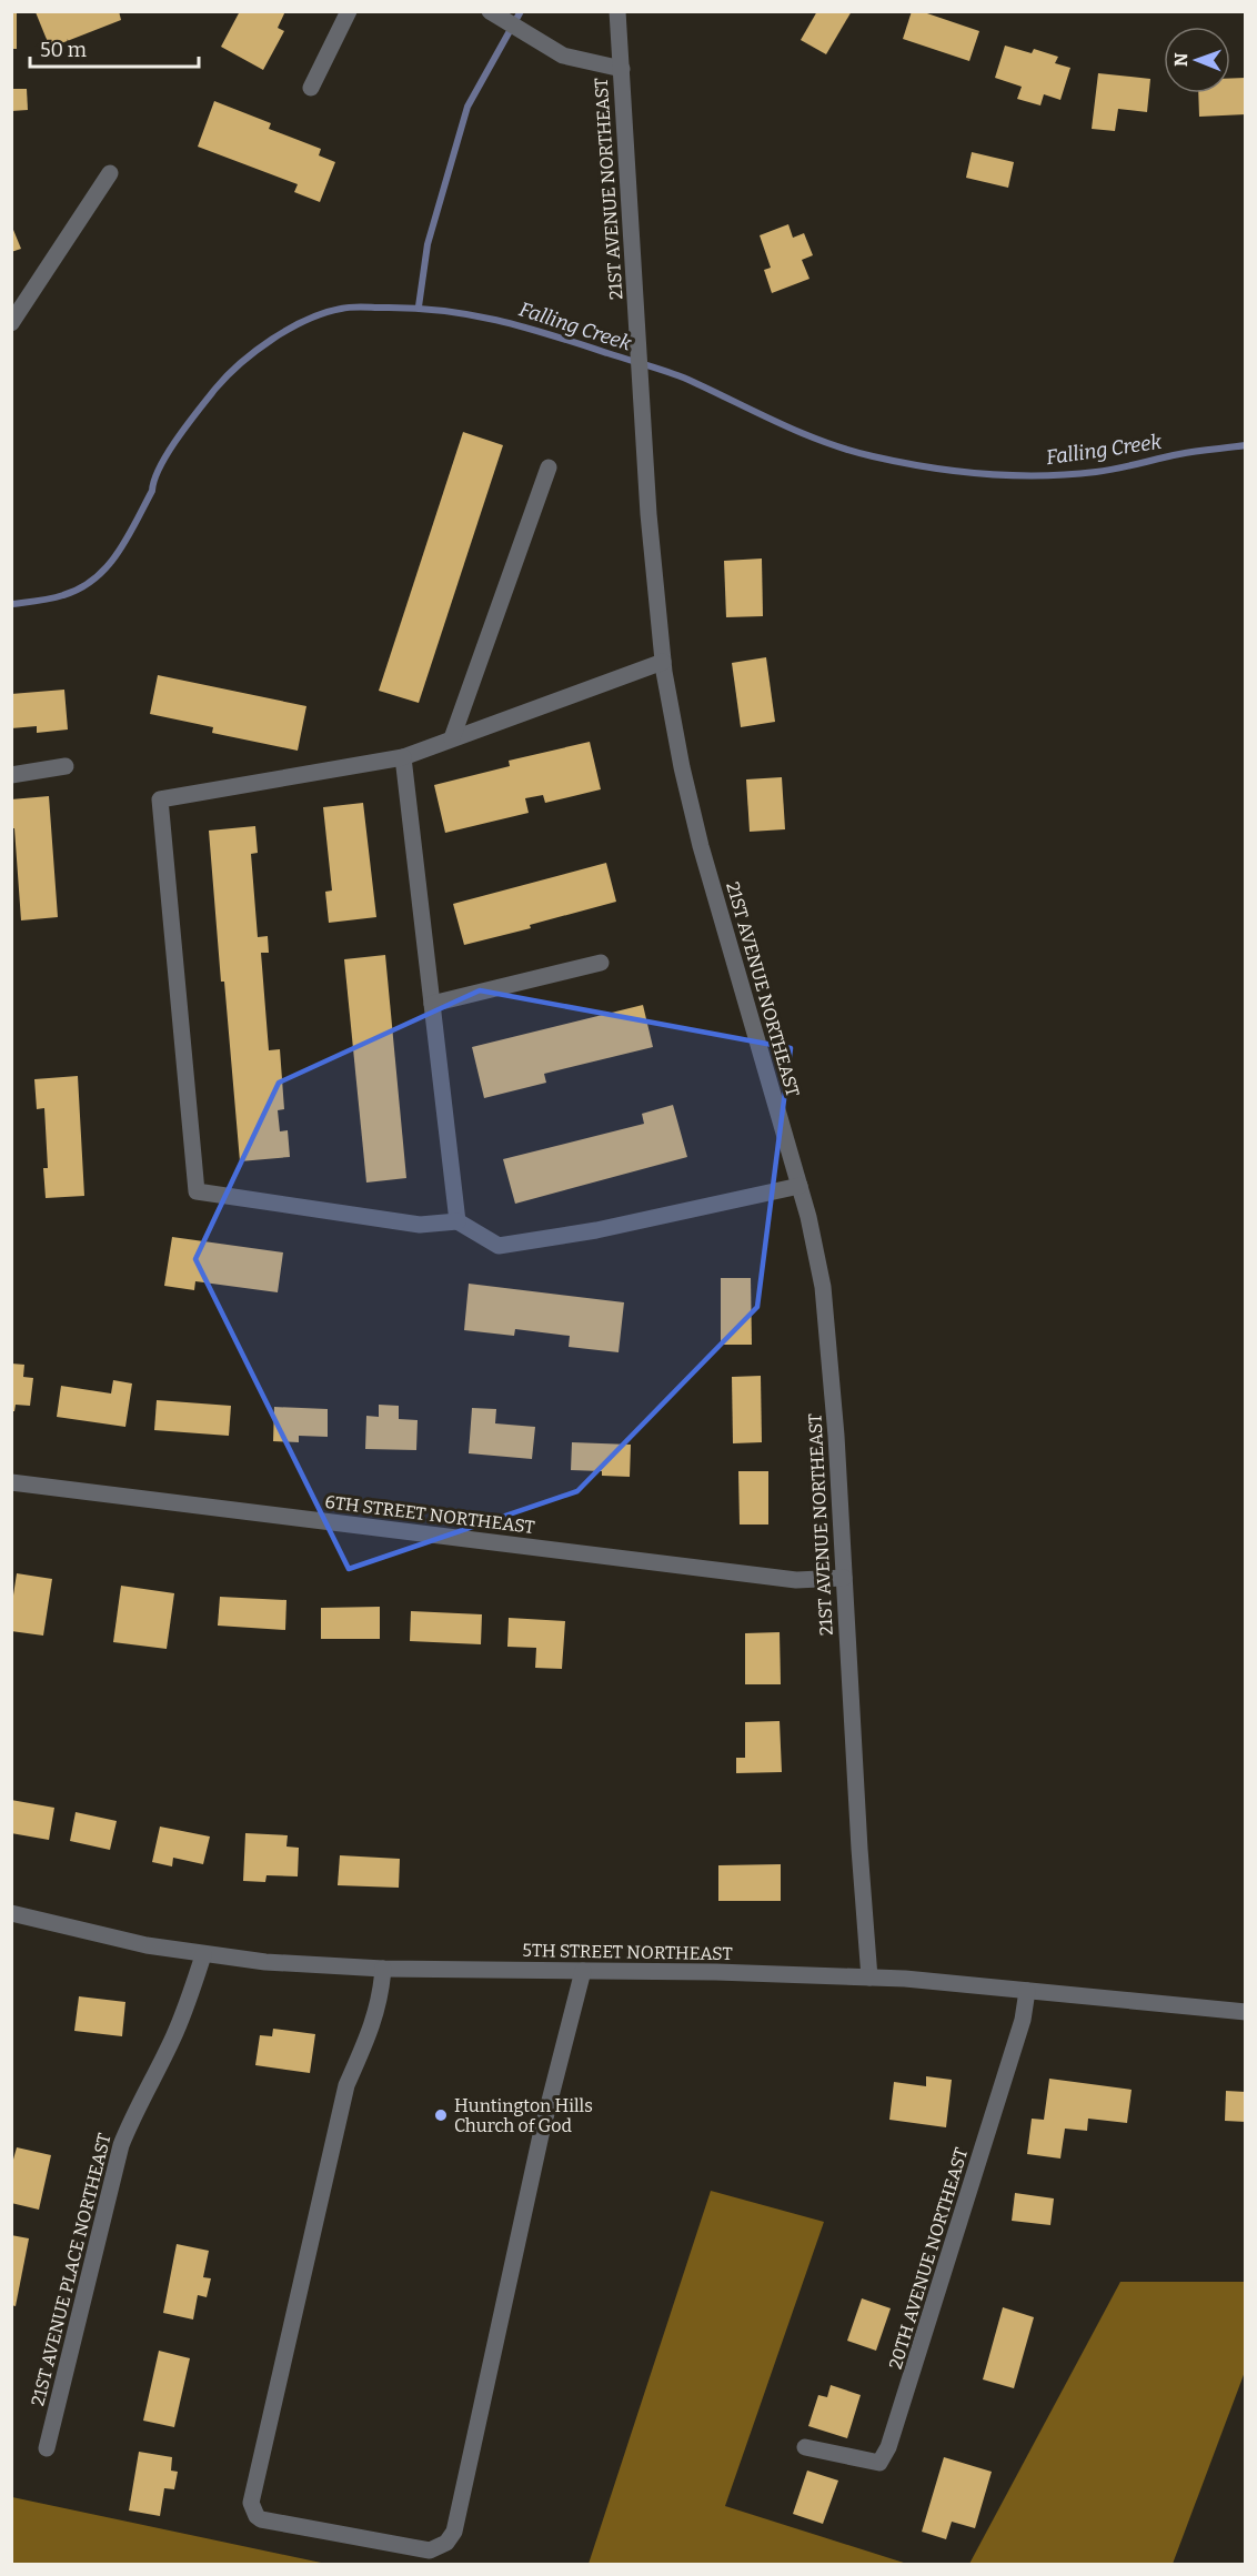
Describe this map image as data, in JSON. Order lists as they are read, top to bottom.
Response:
{
  "streets": {
    "street": [
      "21ST AVENUE NORTHEAST",
      "6TH STREET NORTHEAST",
      "5TH STREET NORTHEAST",
      "20TH AVENUE NORTHEAST",
      "21ST AVENUE PLACE NORTHEAST"
    ]
  },
  "crossings": [
    ["21ST AVENUE NORTHEAST", "6TH STREET NORTHEAST"],
    ["21ST AVENUE NORTHEAST", "5TH STREET NORTHEAST"],
    ["5TH STREET NORTHEAST", "20TH AVENUE NORTHEAST"],
    ["5TH STREET NORTHEAST", "21ST AVENUE PLACE NORTHEAST"]
  ],
  "water": ["Falling Creek"],
  "places": ["Huntington Hills Church of God"],
  "scale_bar": "50 m",
  "north": "left"
}
